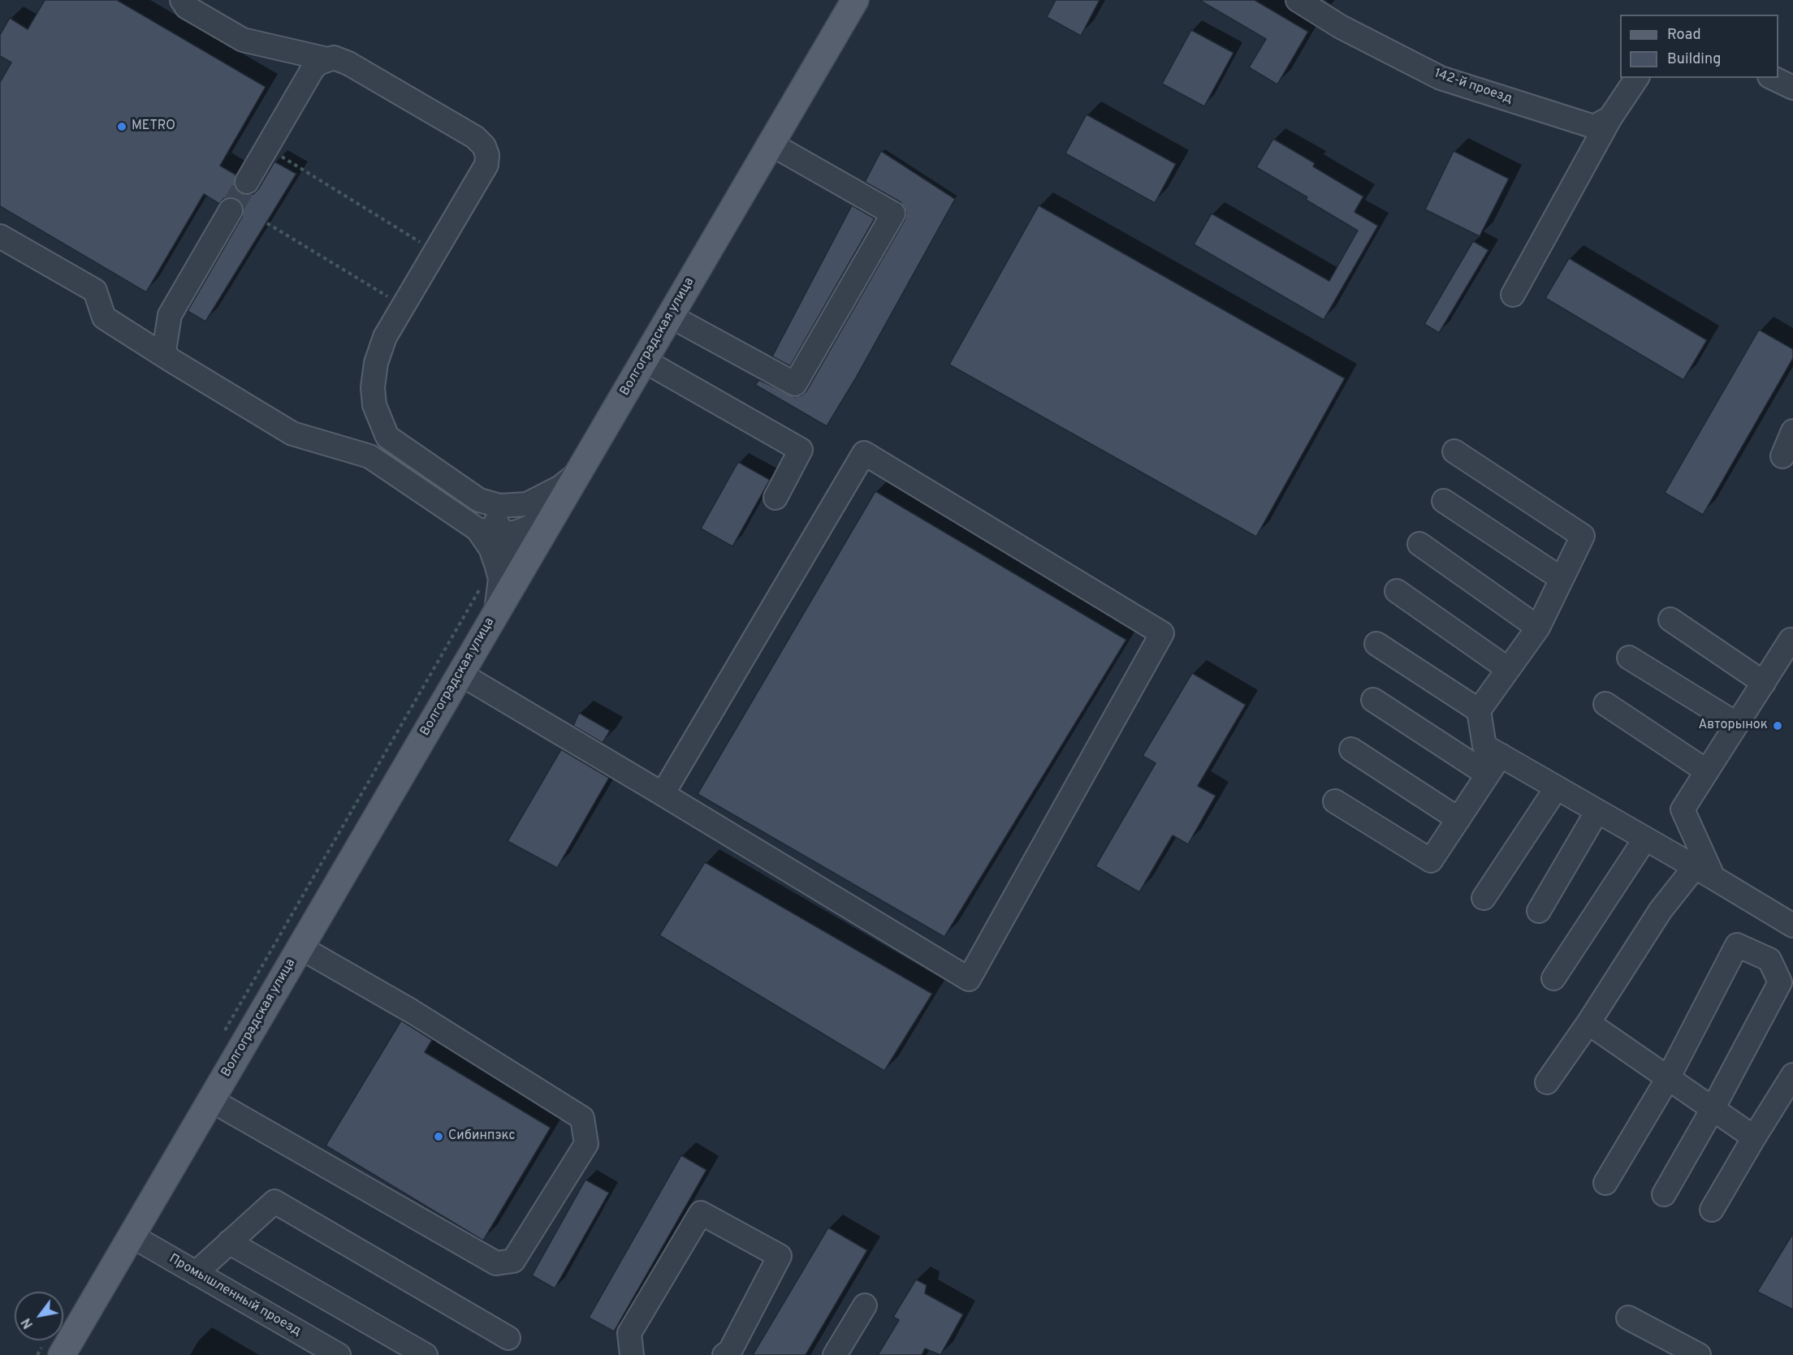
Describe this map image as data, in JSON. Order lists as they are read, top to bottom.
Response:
{
  "streets": {
    "main road": ["Волгоградская улица"],
    "lane": ["142-й проезд", "Промышленный проезд"]
  },
  "crossings": [
    ["Волгоградская улица", "Промышленный проезд"]
  ],
  "places": ["METRO", "Авторынок", "Сибинпэкс"],
  "legend": ["Road", "Building"],
  "north": "bottom left"
}
